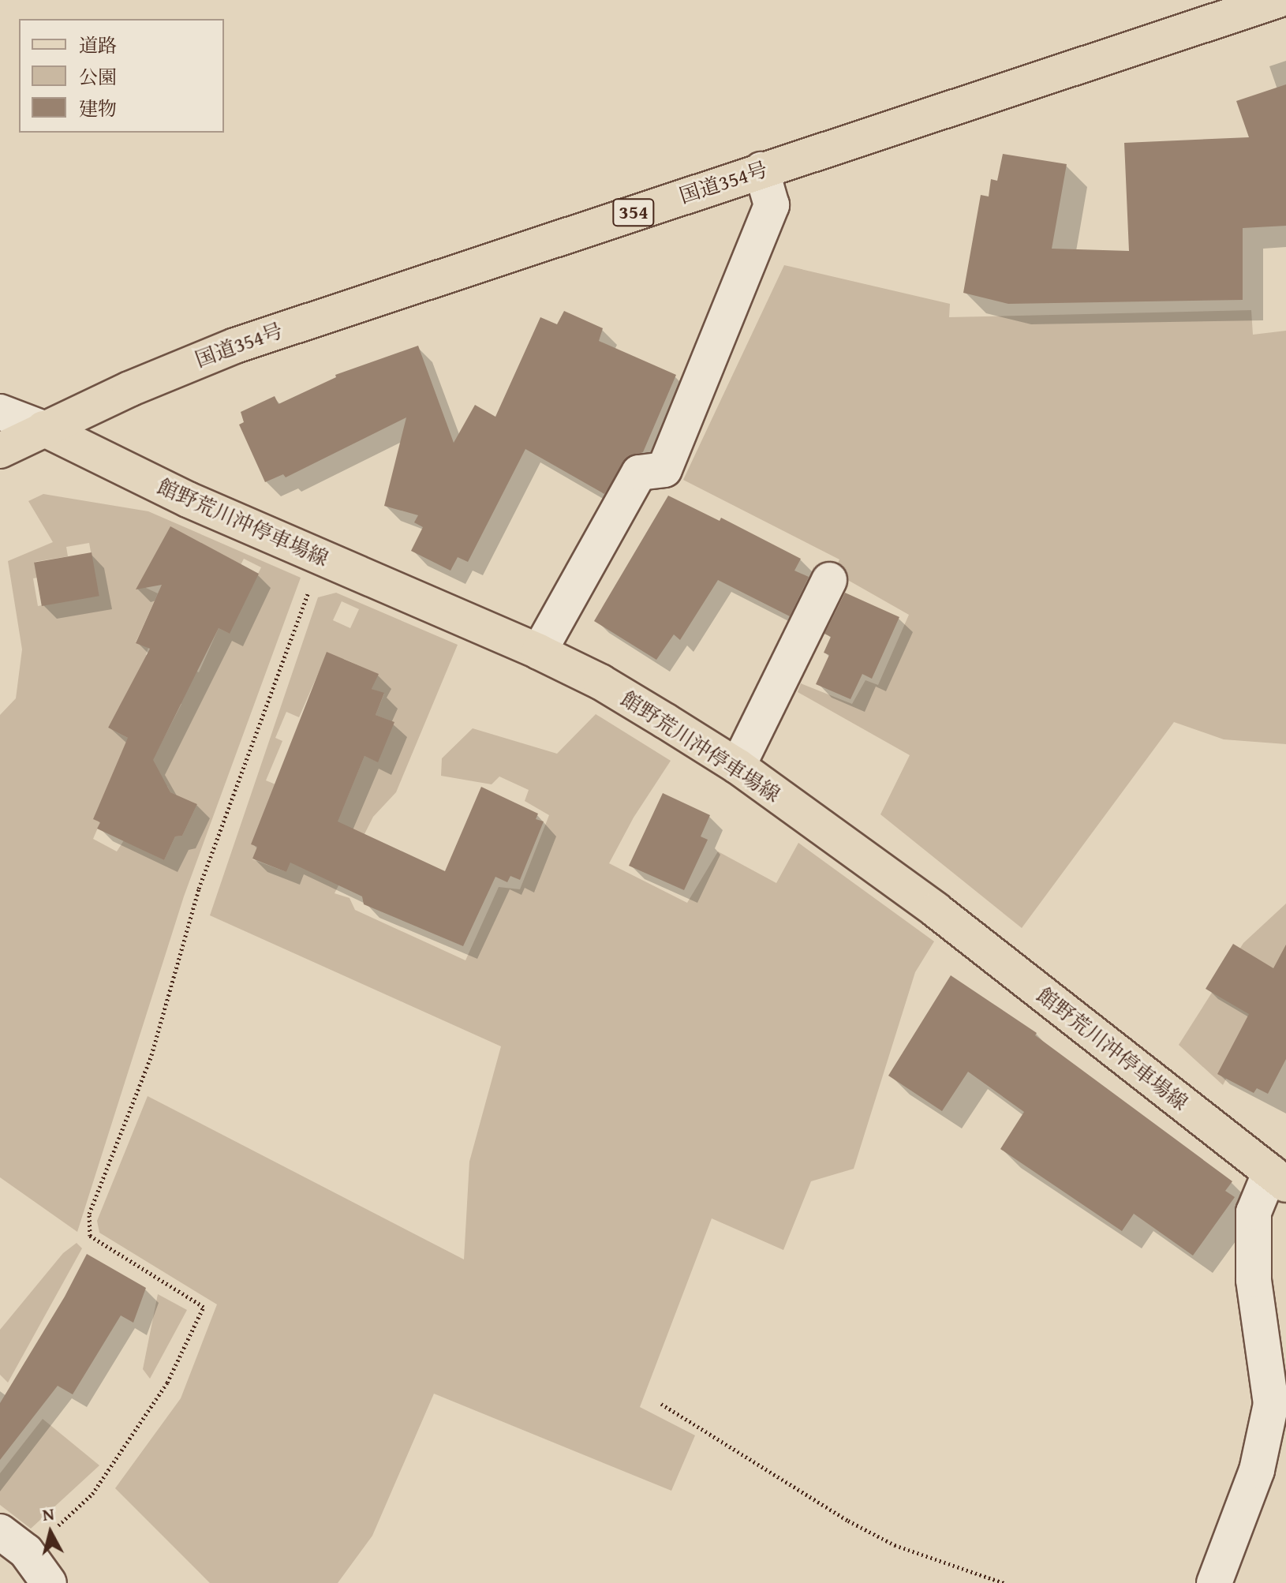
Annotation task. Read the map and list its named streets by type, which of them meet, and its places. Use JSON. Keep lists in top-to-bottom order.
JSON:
{
  "streets": {
    "main road": ["国道354号", "354", "館野荒川沖停車場線"]
  },
  "crossings": [
    ["国道354号", "館野荒川沖停車場線"]
  ],
  "legend": ["道路", "公園", "建物"],
  "north": "top"
}
